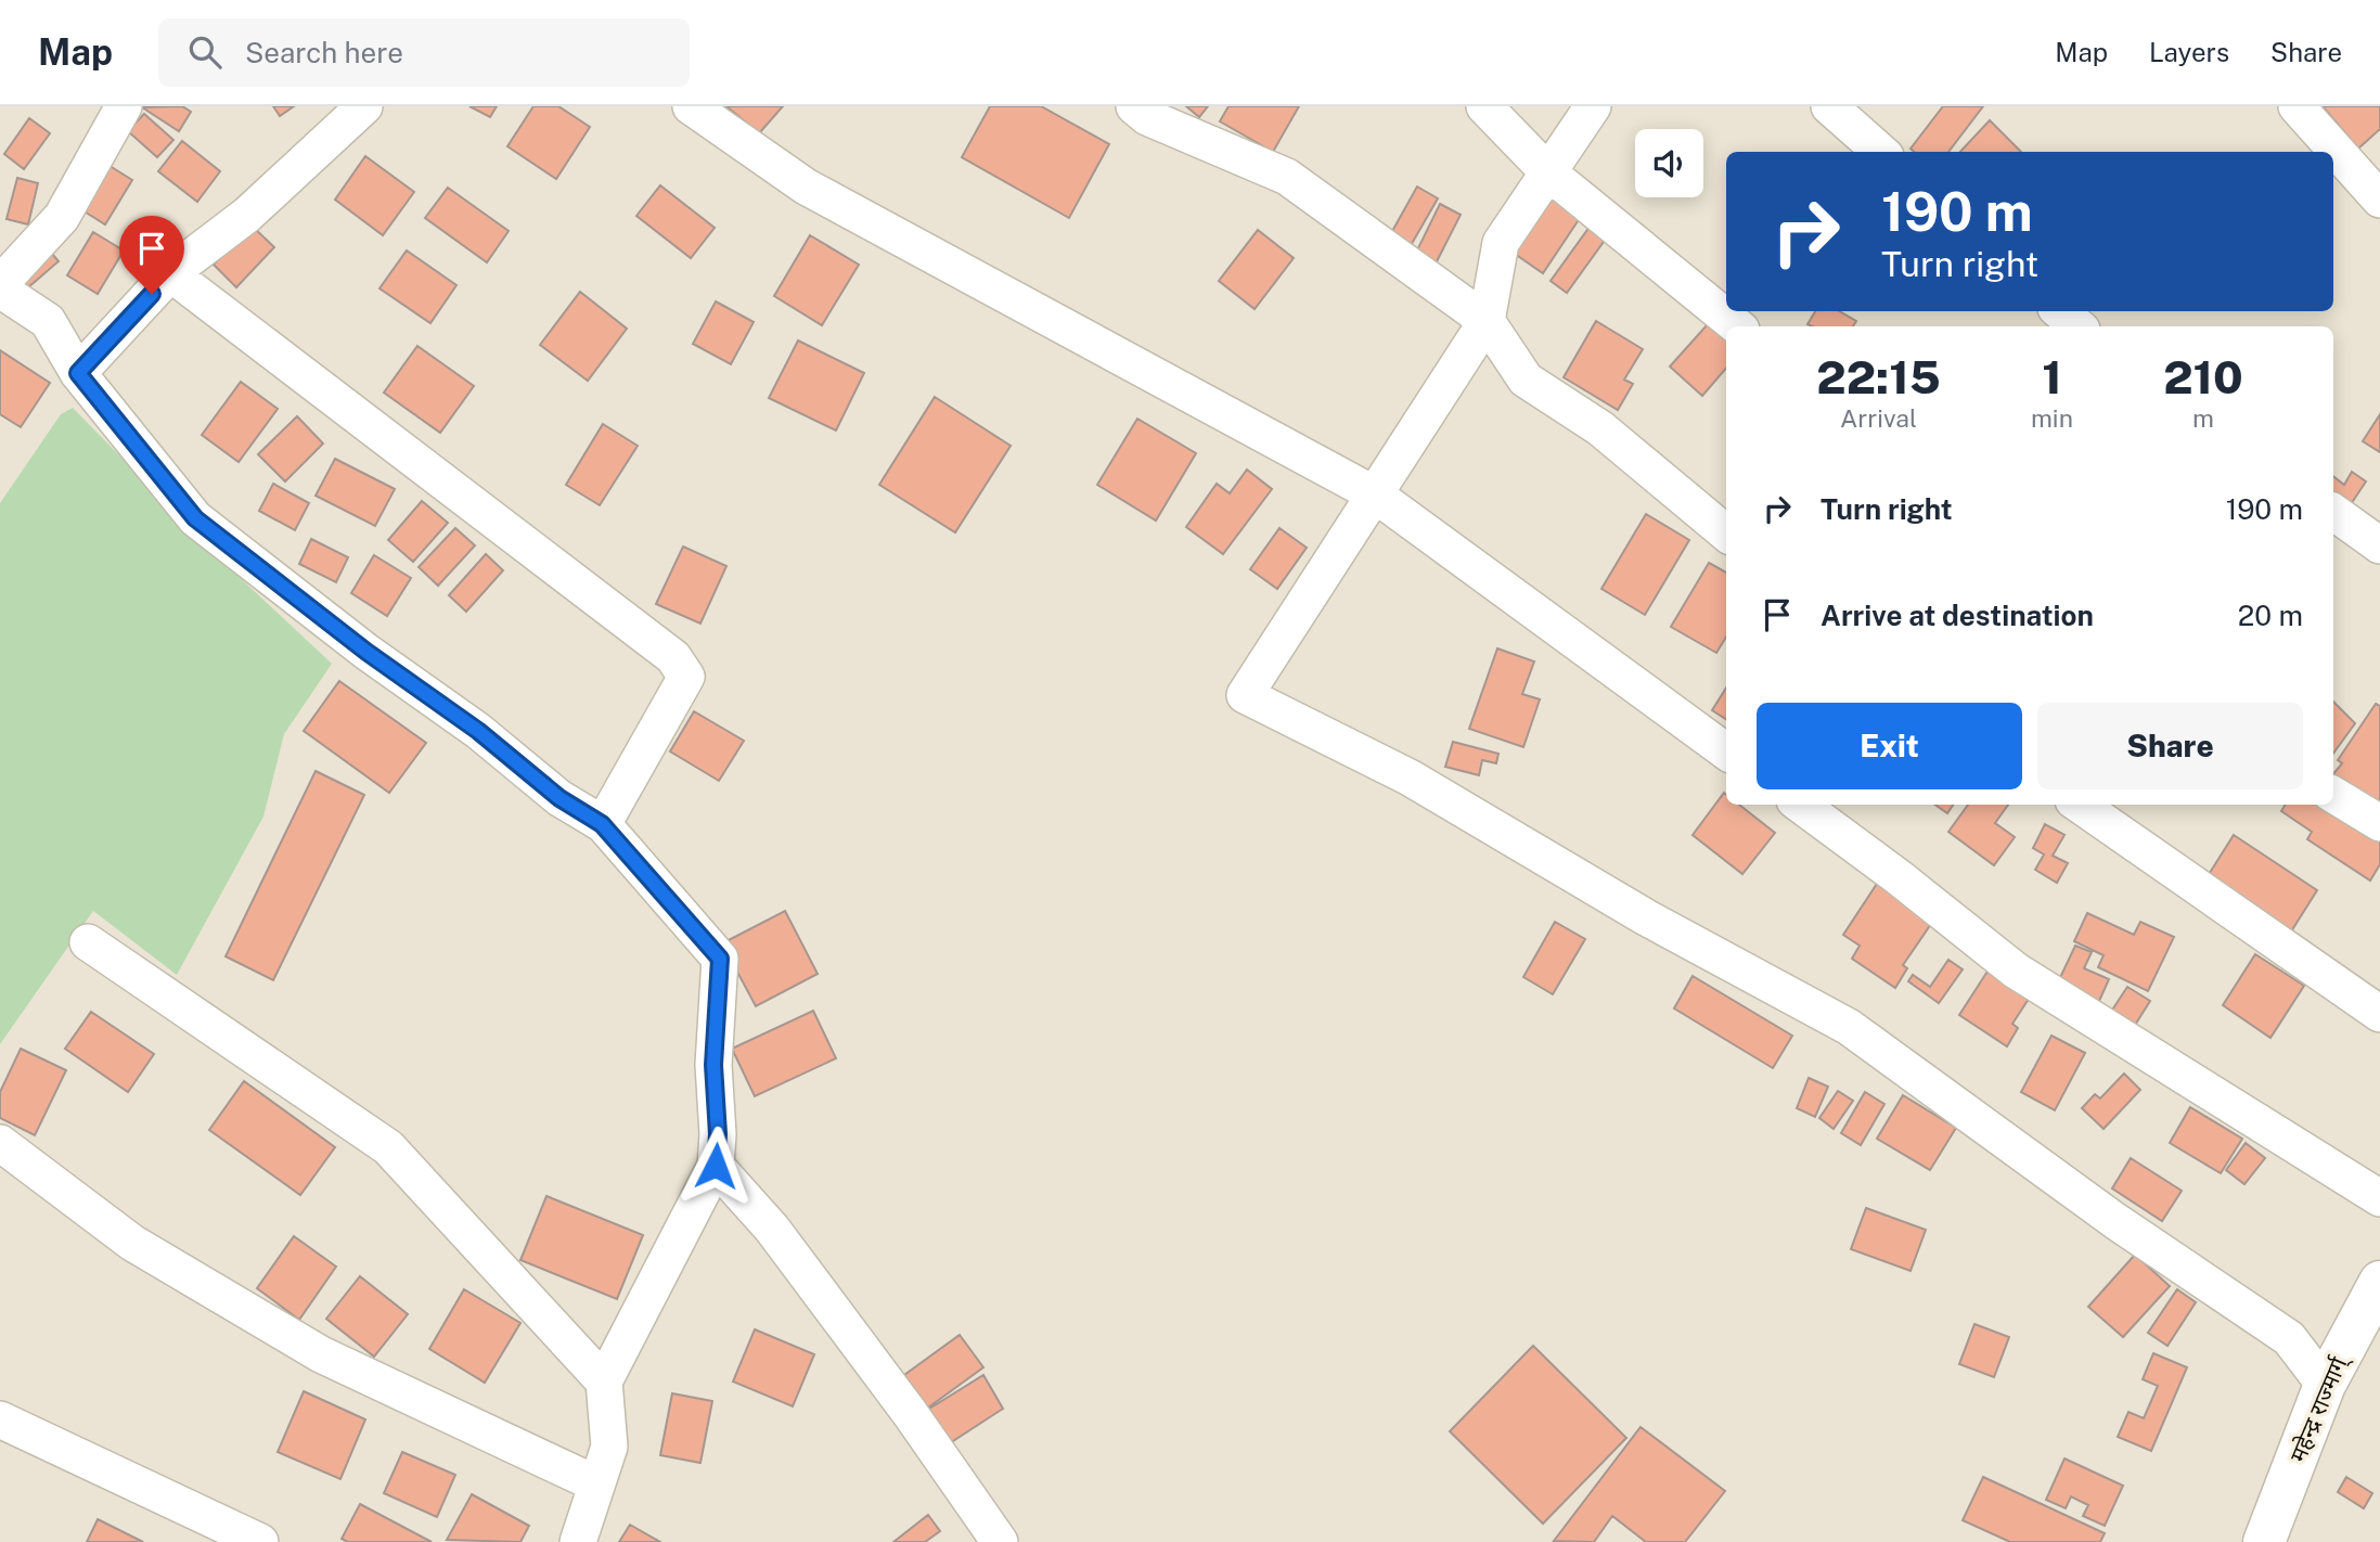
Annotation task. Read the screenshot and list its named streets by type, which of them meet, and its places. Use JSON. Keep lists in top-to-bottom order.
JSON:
{
  "streets": {
    "highway": ["महेन्द्र राज्मार्ग्"]
  },
  "page": {
    "header": "Map",
    "search": "Search here",
    "nav": ["Map", "Layers", "Share"],
    "turn": ["190 m", "Turn right"],
    "eta": [
      "22:15",
      "Arrival",
      "1",
      "min",
      "210",
      "m"
    ],
    "list": [
      {
        "name": "Turn right",
        "value": "190 m"
      },
      {
        "name": "Arrive at destination",
        "value": "20 m"
      }
    ],
    "buttons": ["Exit", "Share"]
  }
}
